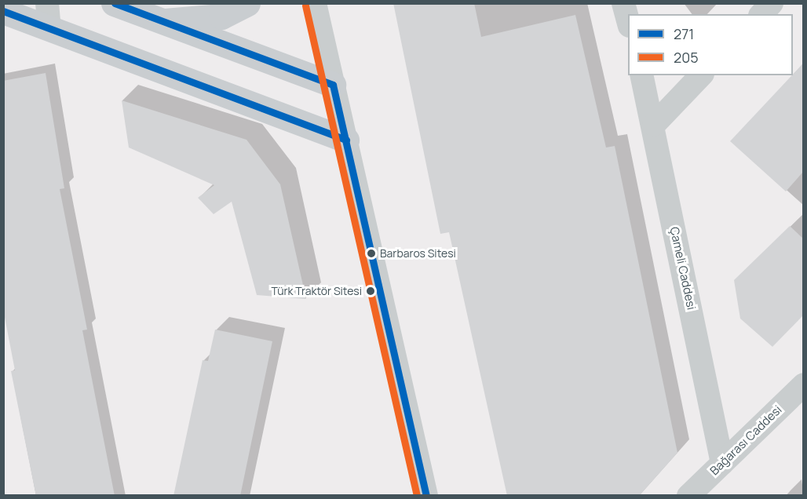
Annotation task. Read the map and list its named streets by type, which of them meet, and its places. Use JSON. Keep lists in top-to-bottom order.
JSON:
{
  "streets": {
    "street": ["Çameli Caddesi", "Bağarası Caddesi"]
  },
  "crossings": [
    ["Çameli Caddesi", "Bağarası Caddesi"]
  ],
  "places": ["Barbaros Sitesi", "Türk Traktör Sitesi"],
  "lines": ["transit line 271", "transit line 205"],
  "legend": ["271", "205"]
}
